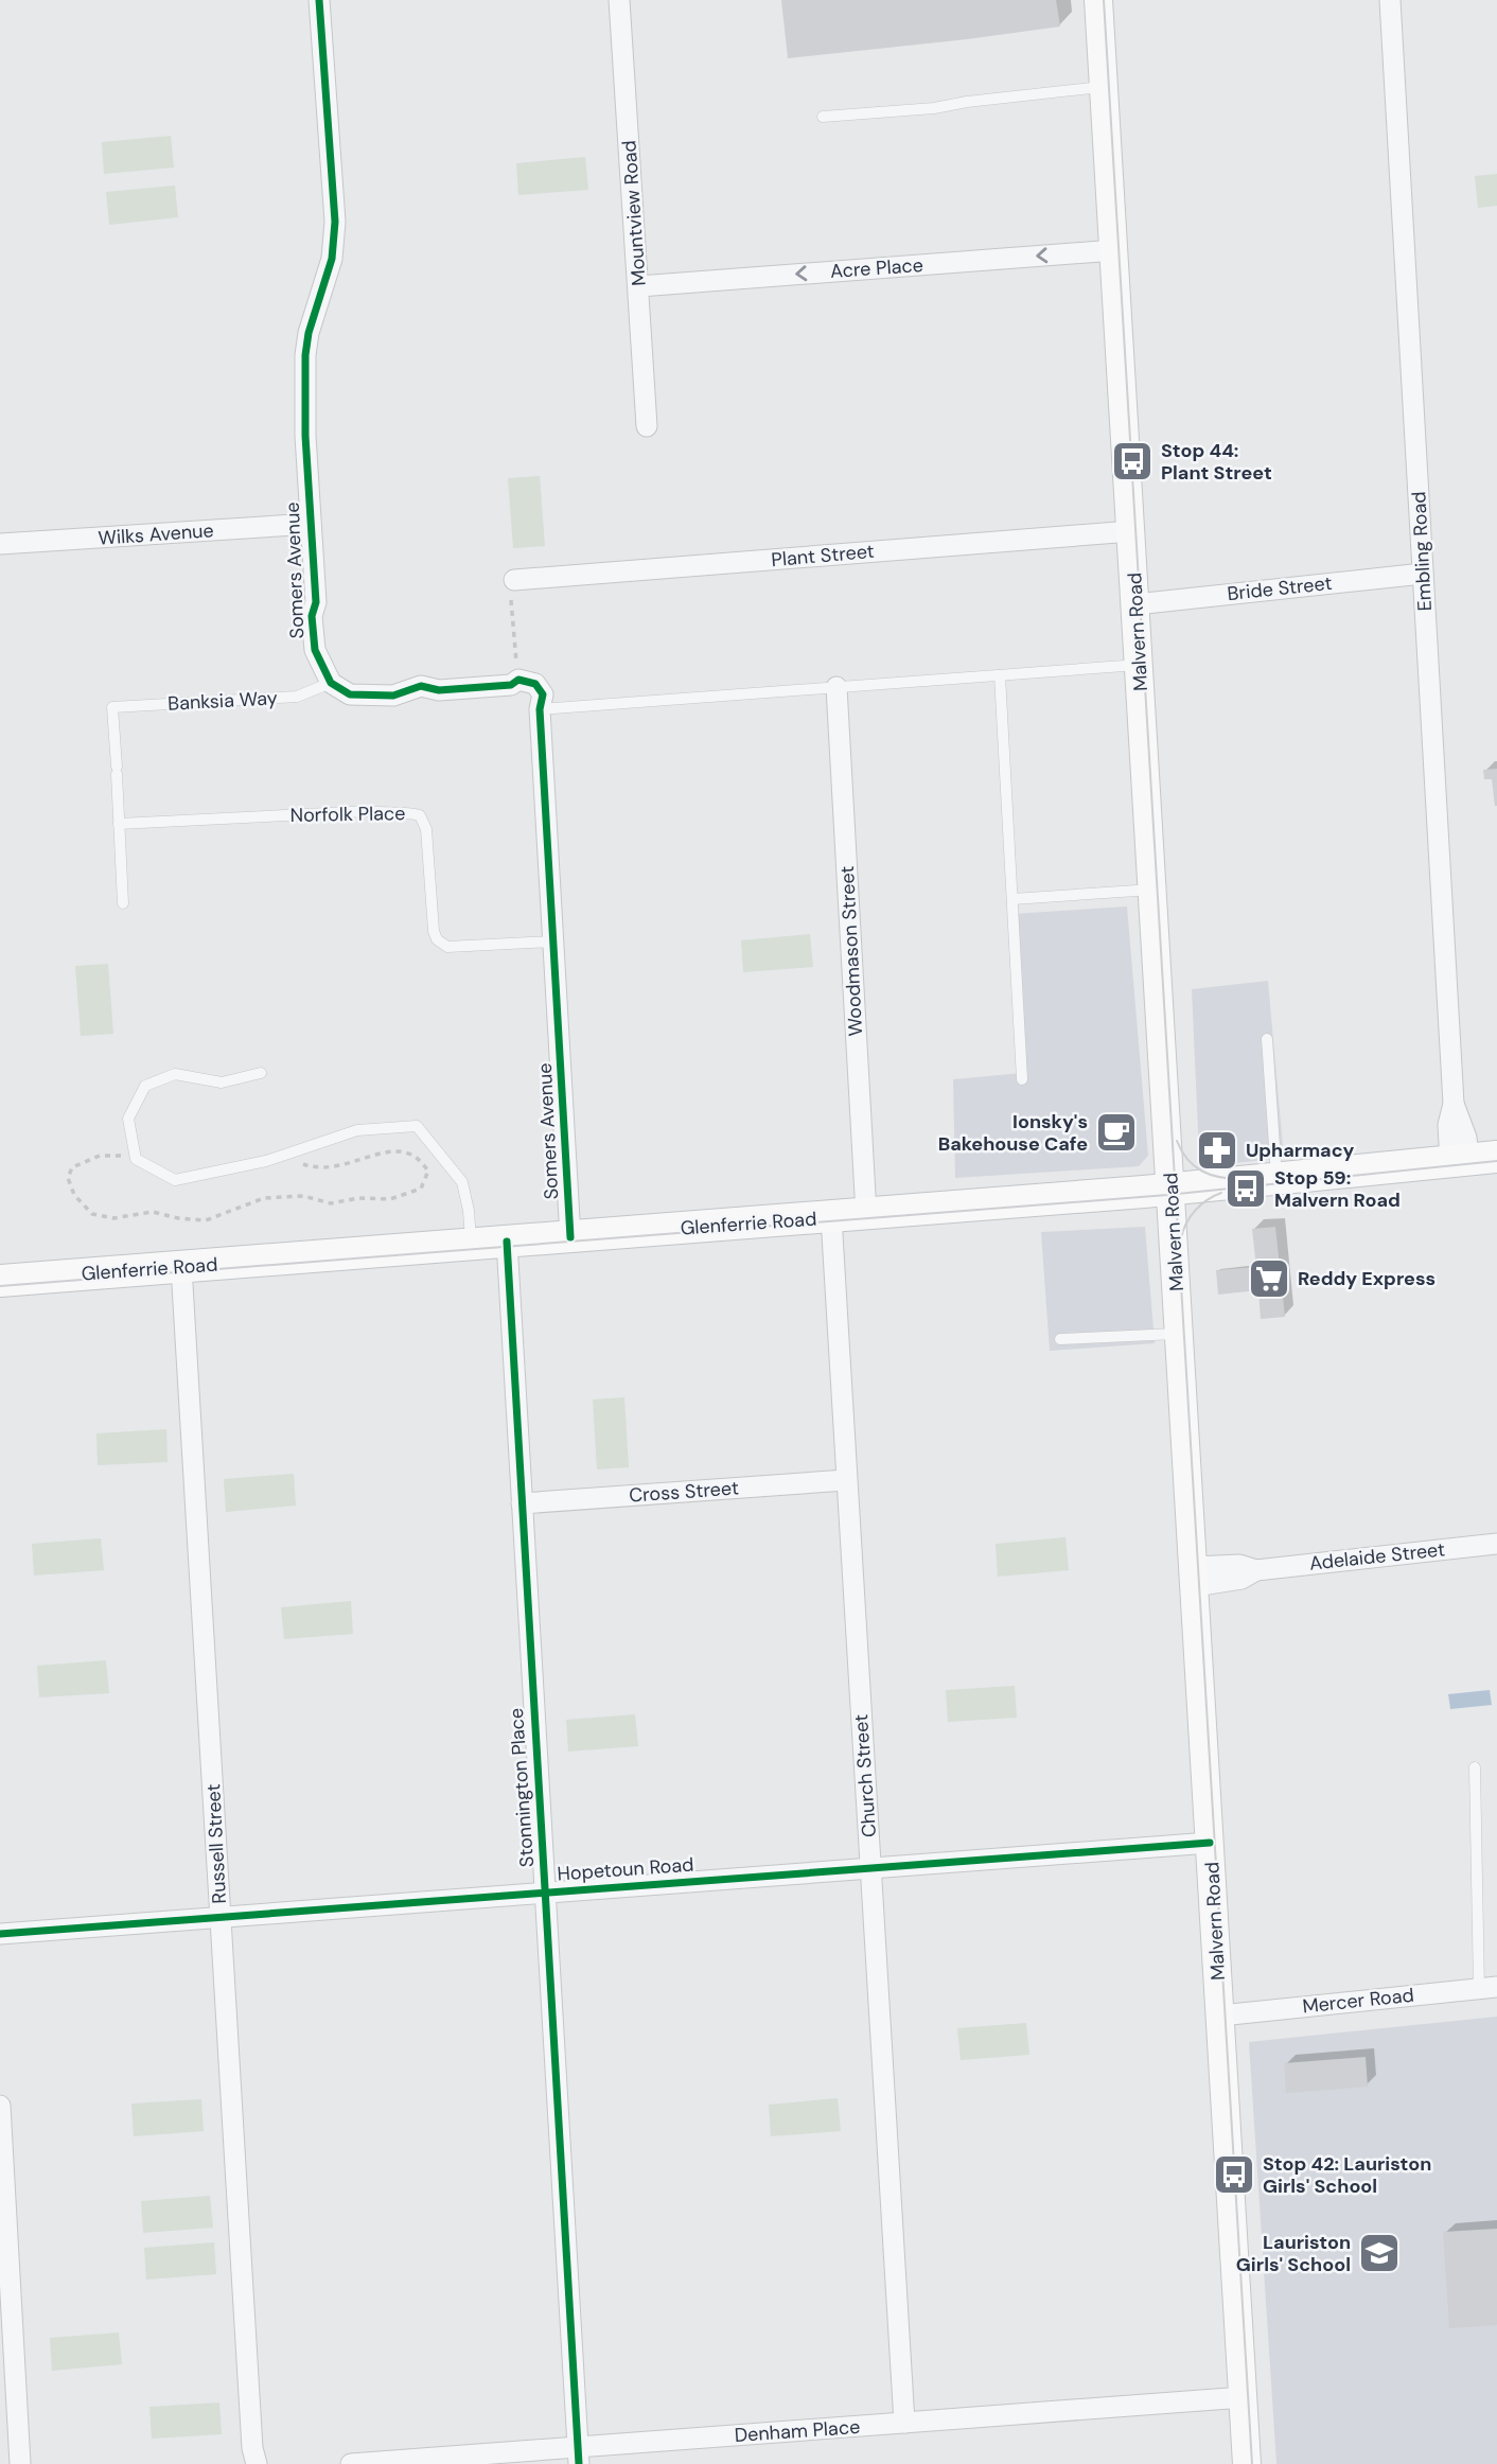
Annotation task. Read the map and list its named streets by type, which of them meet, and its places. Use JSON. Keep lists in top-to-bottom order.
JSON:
{
  "streets": {
    "main road": ["Malvern Road", "Glenferrie Road"],
    "street": [
      "Mountview Road",
      "Acre Place",
      "Wilks Avenue",
      "Embling Road",
      "Plant Street",
      "Somers Avenue",
      "Bride Street",
      "Woodmason Street",
      "Cross Street",
      "Adelaide Street",
      "Church Street",
      "Stonnington Place",
      "Russell Street",
      "Hopetoun Road",
      "Mercer Road",
      "Denham Place"
    ],
    "lane": ["Banksia Way", "Norfolk Place"]
  },
  "crossings": [
    ["Mountview Road", "Acre Place"],
    ["Acre Place", "Malvern Road"],
    ["Wilks Avenue", "Somers Avenue"],
    ["Embling Road", "Bride Street"],
    ["Embling Road", "Glenferrie Road"],
    ["Plant Street", "Malvern Road"],
    ["Somers Avenue", "Banksia Way"],
    ["Somers Avenue", "Norfolk Place"],
    ["Somers Avenue", "Glenferrie Road"],
    ["Bride Street", "Malvern Road"],
    ["Malvern Road", "Glenferrie Road"],
    ["Malvern Road", "Adelaide Street"],
    ["Malvern Road", "Hopetoun Road"],
    ["Malvern Road", "Mercer Road"],
    ["Malvern Road", "Denham Place"],
    ["Banksia Way", "Norfolk Place"],
    ["Woodmason Street", "Glenferrie Road"],
    ["Glenferrie Road", "Church Street"],
    ["Glenferrie Road", "Stonnington Place"],
    ["Glenferrie Road", "Russell Street"],
    ["Cross Street", "Church Street"],
    ["Cross Street", "Stonnington Place"],
    ["Church Street", "Hopetoun Road"],
    ["Church Street", "Denham Place"],
    ["Stonnington Place", "Hopetoun Road"],
    ["Stonnington Place", "Denham Place"],
    ["Russell Street", "Hopetoun Road"]
  ],
  "one_way": ["Acre Place"],
  "places": {
    "bus stop": ["Stop 44: Plant Street", "Stop 59: Malvern Road", "Stop 42: Lauriston Girls' School"],
    "cafe": ["Ionsky's Bakehouse Cafe"],
    "pharmacy": ["Upharmacy"],
    "supermarket": ["Reddy Express"],
    "school or university": ["Lauriston Girls' School"]
  }
}
